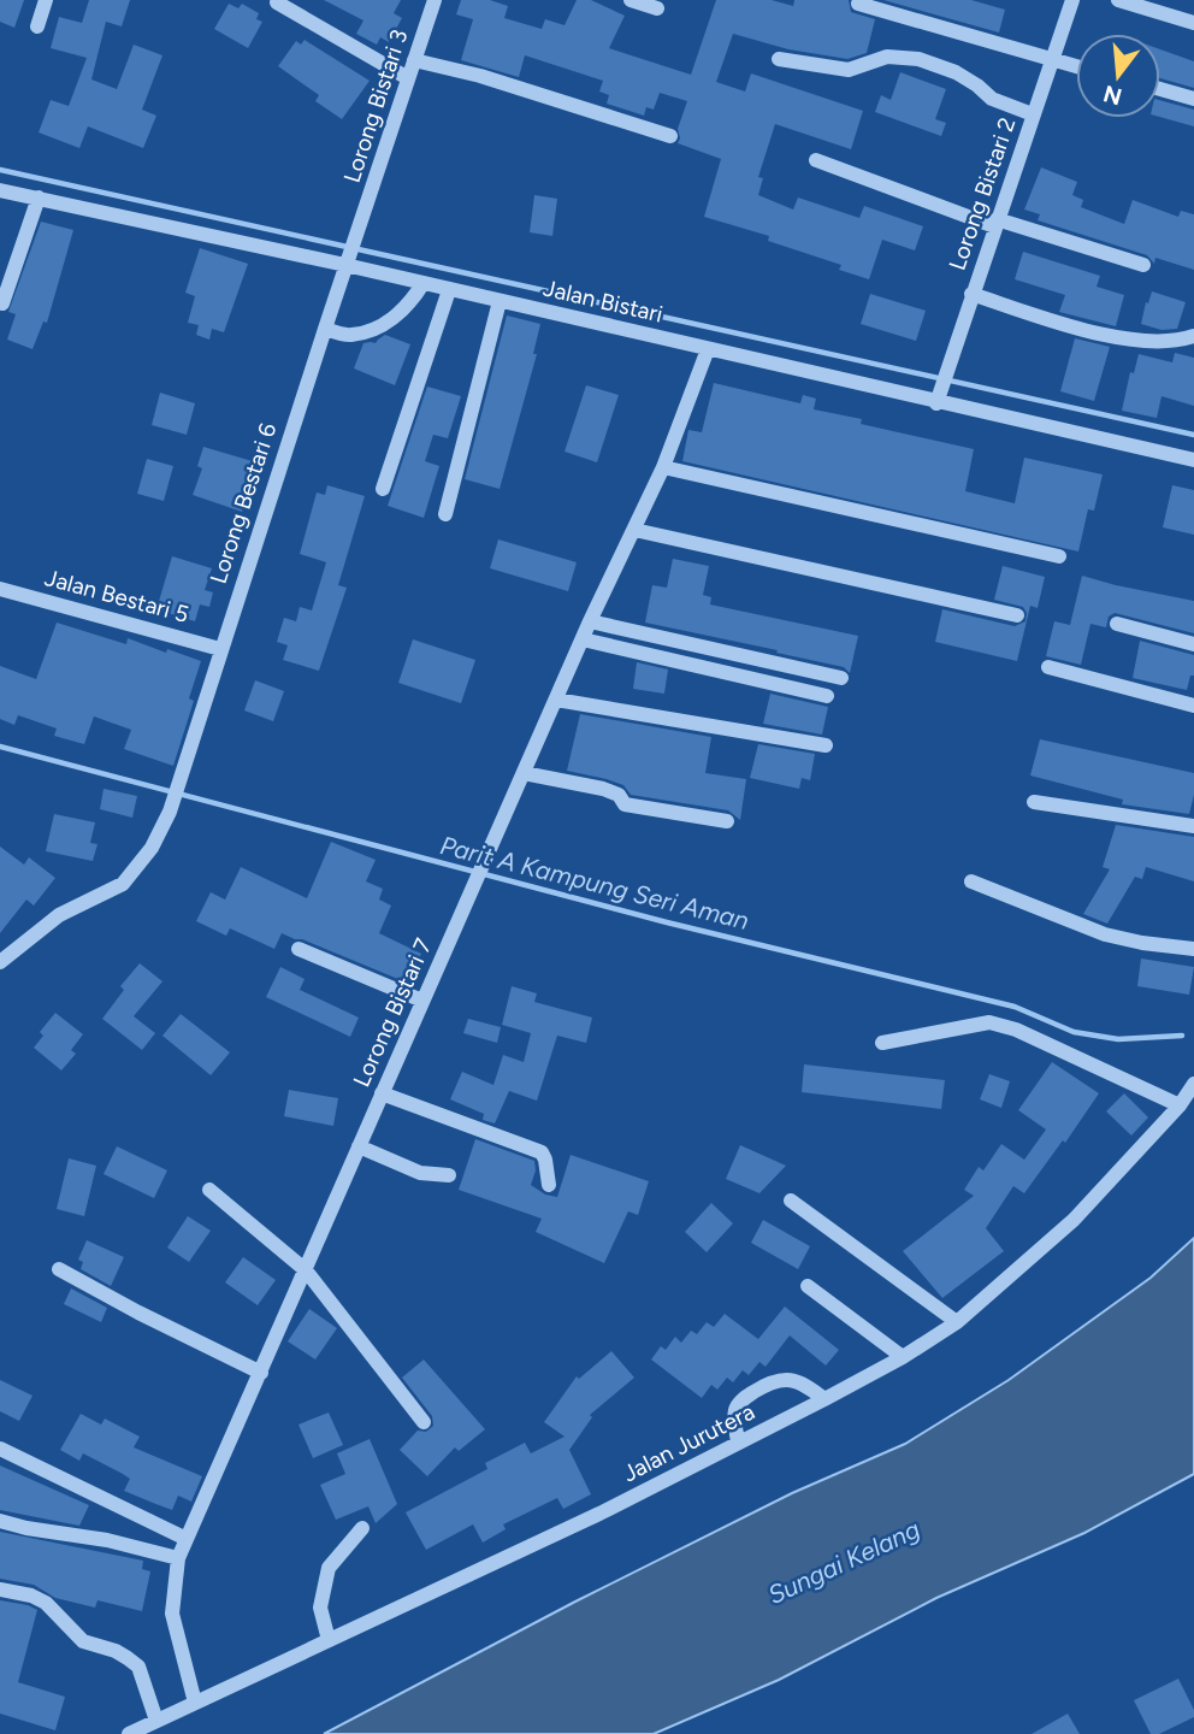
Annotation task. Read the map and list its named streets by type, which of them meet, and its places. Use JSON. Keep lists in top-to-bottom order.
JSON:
{
  "streets": {
    "street": [
      "Lorong Bistari 3",
      "Lorong Bistari 2",
      "Jalan Bistari",
      "Lorong Bestari 6",
      "Jalan Bestari 5",
      "Lorong Bistari 7",
      "Jalan Jurutera"
    ]
  },
  "crossings": [
    ["Lorong Bistari 3", "Jalan Bistari"],
    ["Lorong Bistari 3", "Lorong Bestari 6"],
    ["Lorong Bistari 2", "Jalan Bistari"],
    ["Jalan Bistari", "Lorong Bestari 6"],
    ["Jalan Bistari", "Lorong Bistari 7"],
    ["Lorong Bestari 6", "Jalan Bestari 5"],
    ["Lorong Bistari 7", "Jalan Jurutera"]
  ],
  "water": ["Parit A Kampung Seri Aman", "Sungai Kelang"],
  "north": "bottom"
}
